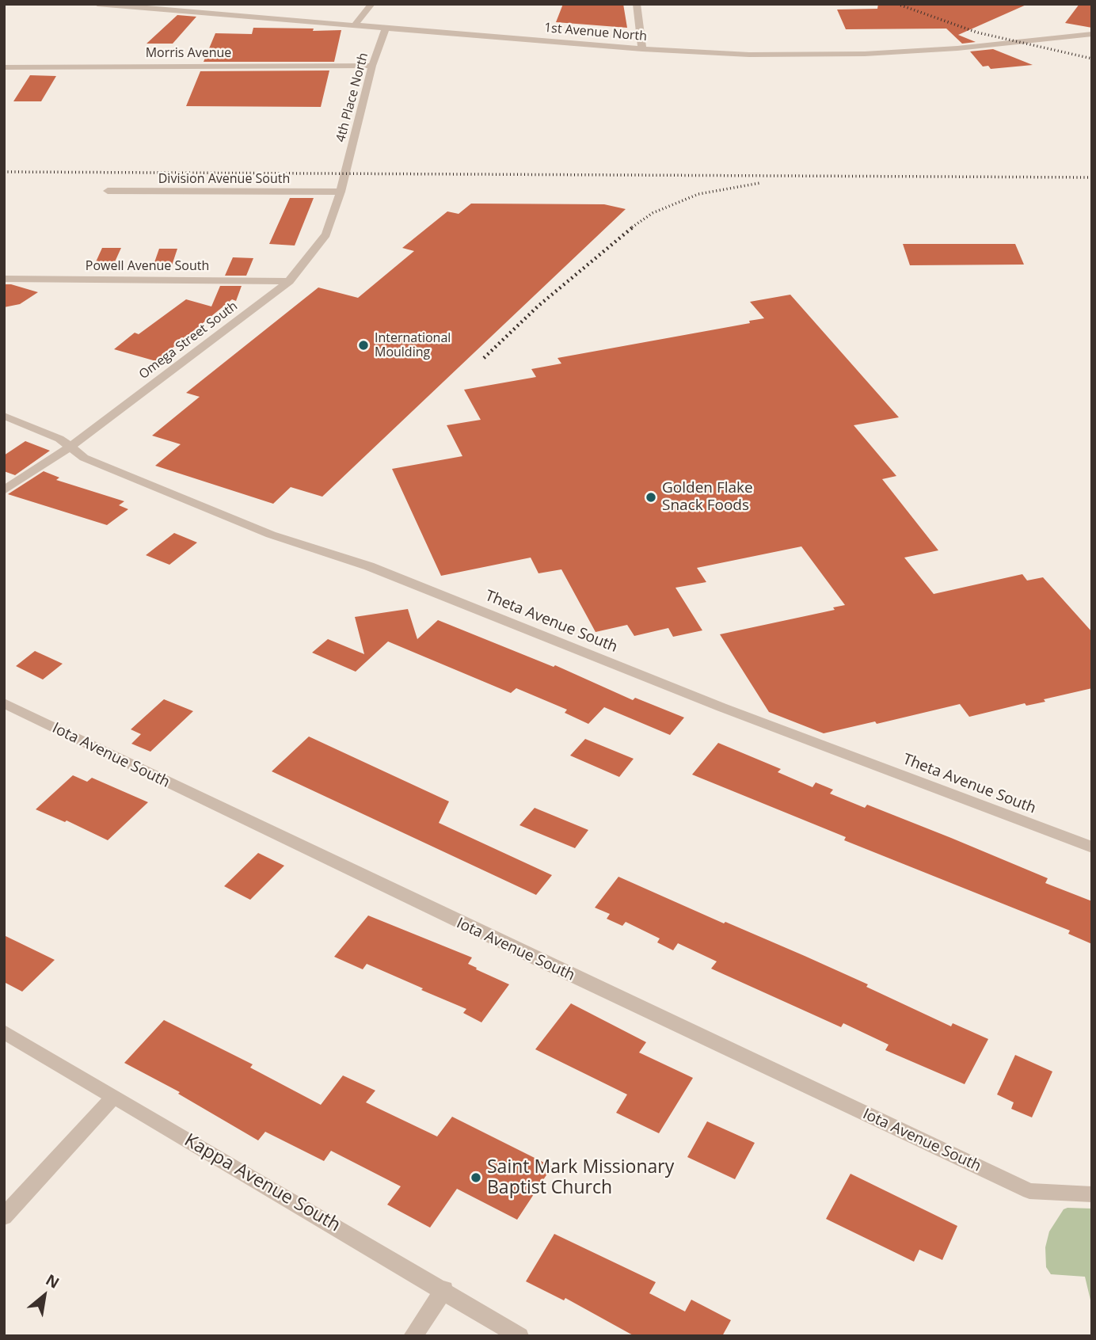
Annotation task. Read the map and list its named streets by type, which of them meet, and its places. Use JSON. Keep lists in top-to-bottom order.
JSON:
{
  "streets": {
    "street": [
      "1st Avenue North",
      "Morris Avenue",
      "4th Place North",
      "Division Avenue South",
      "Powell Avenue South",
      "Omega Street South",
      "Theta Avenue South",
      "Iota Avenue South",
      "Kappa Avenue South"
    ]
  },
  "crossings": [
    ["1st Avenue North", "4th Place North"],
    ["Morris Avenue", "4th Place North"],
    ["4th Place North", "Omega Street South"],
    ["Division Avenue South", "Omega Street South"],
    ["Powell Avenue South", "Omega Street South"],
    ["Omega Street South", "Theta Avenue South"]
  ],
  "places": ["International Moulding", "Golden Flake Snack Foods", "Saint Mark Missionary Baptist Church"],
  "north": "top right"
}
